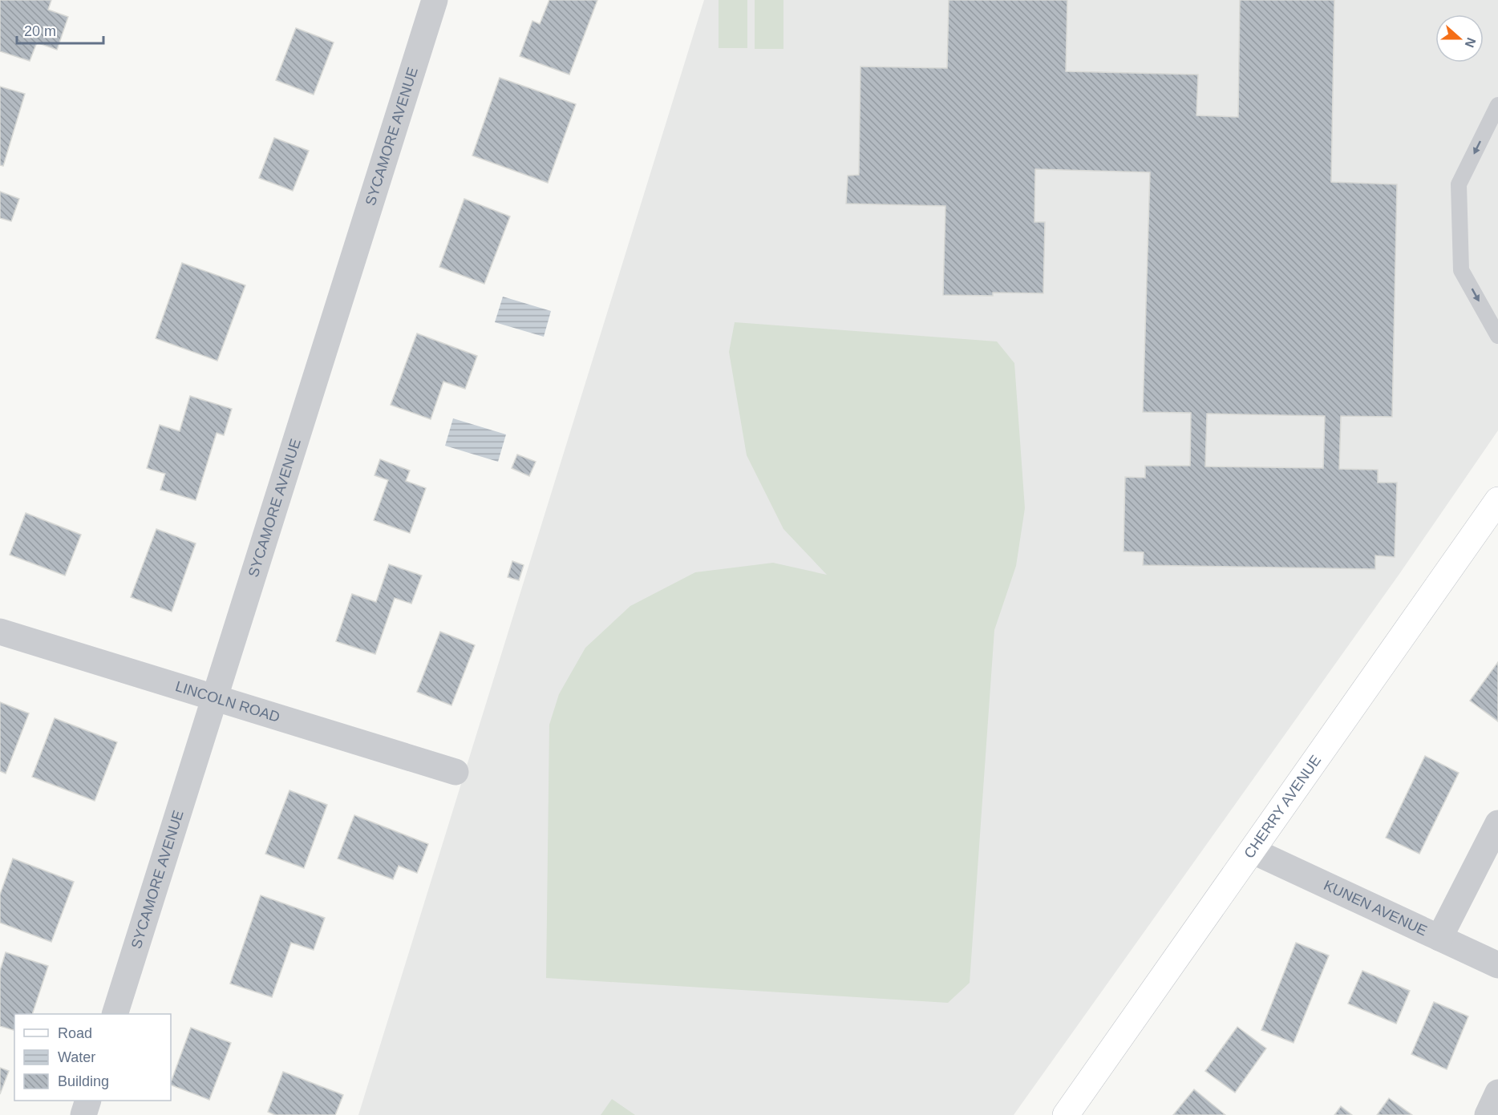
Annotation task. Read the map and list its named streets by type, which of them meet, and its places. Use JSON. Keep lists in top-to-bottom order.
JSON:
{
  "streets": {
    "main road": ["CHERRY AVENUE"],
    "street": ["SYCAMORE AVENUE", "LINCOLN ROAD", "KUNEN AVENUE"]
  },
  "crossings": [
    ["SYCAMORE AVENUE", "LINCOLN ROAD"],
    ["CHERRY AVENUE", "KUNEN AVENUE"]
  ],
  "legend": ["Road", "Water", "Building"],
  "scale_bar": "20 m",
  "north": "right"
}
